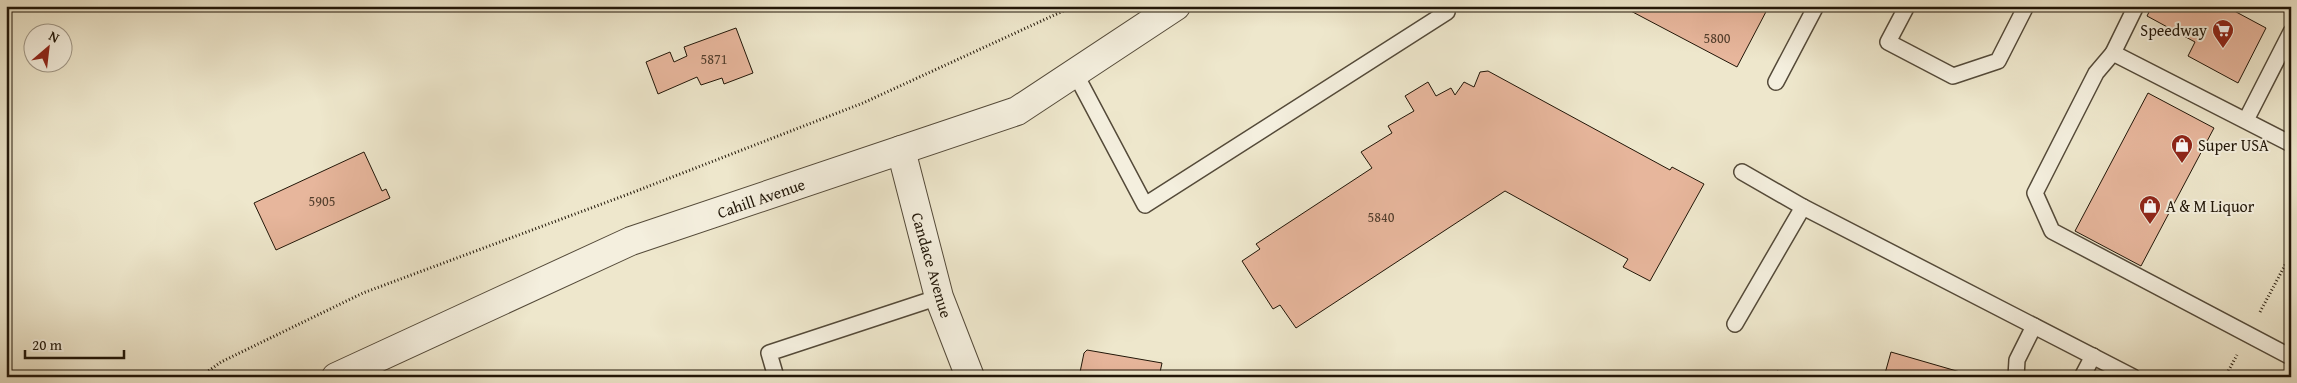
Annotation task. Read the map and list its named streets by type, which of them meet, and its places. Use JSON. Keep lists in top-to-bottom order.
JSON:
{
  "streets": {
    "street": ["Cahill Avenue", "Candace Avenue"]
  },
  "crossings": [
    ["Cahill Avenue", "Candace Avenue"]
  ],
  "places": {
    "supermarket": ["Speedway"],
    "shop": ["Super USA", "A & M Liquor"]
  },
  "house_numbers": [
    "5800",
    "5871",
    "5905",
    "5840"
  ],
  "scale_bar": "20 m",
  "north": "top right"
}
